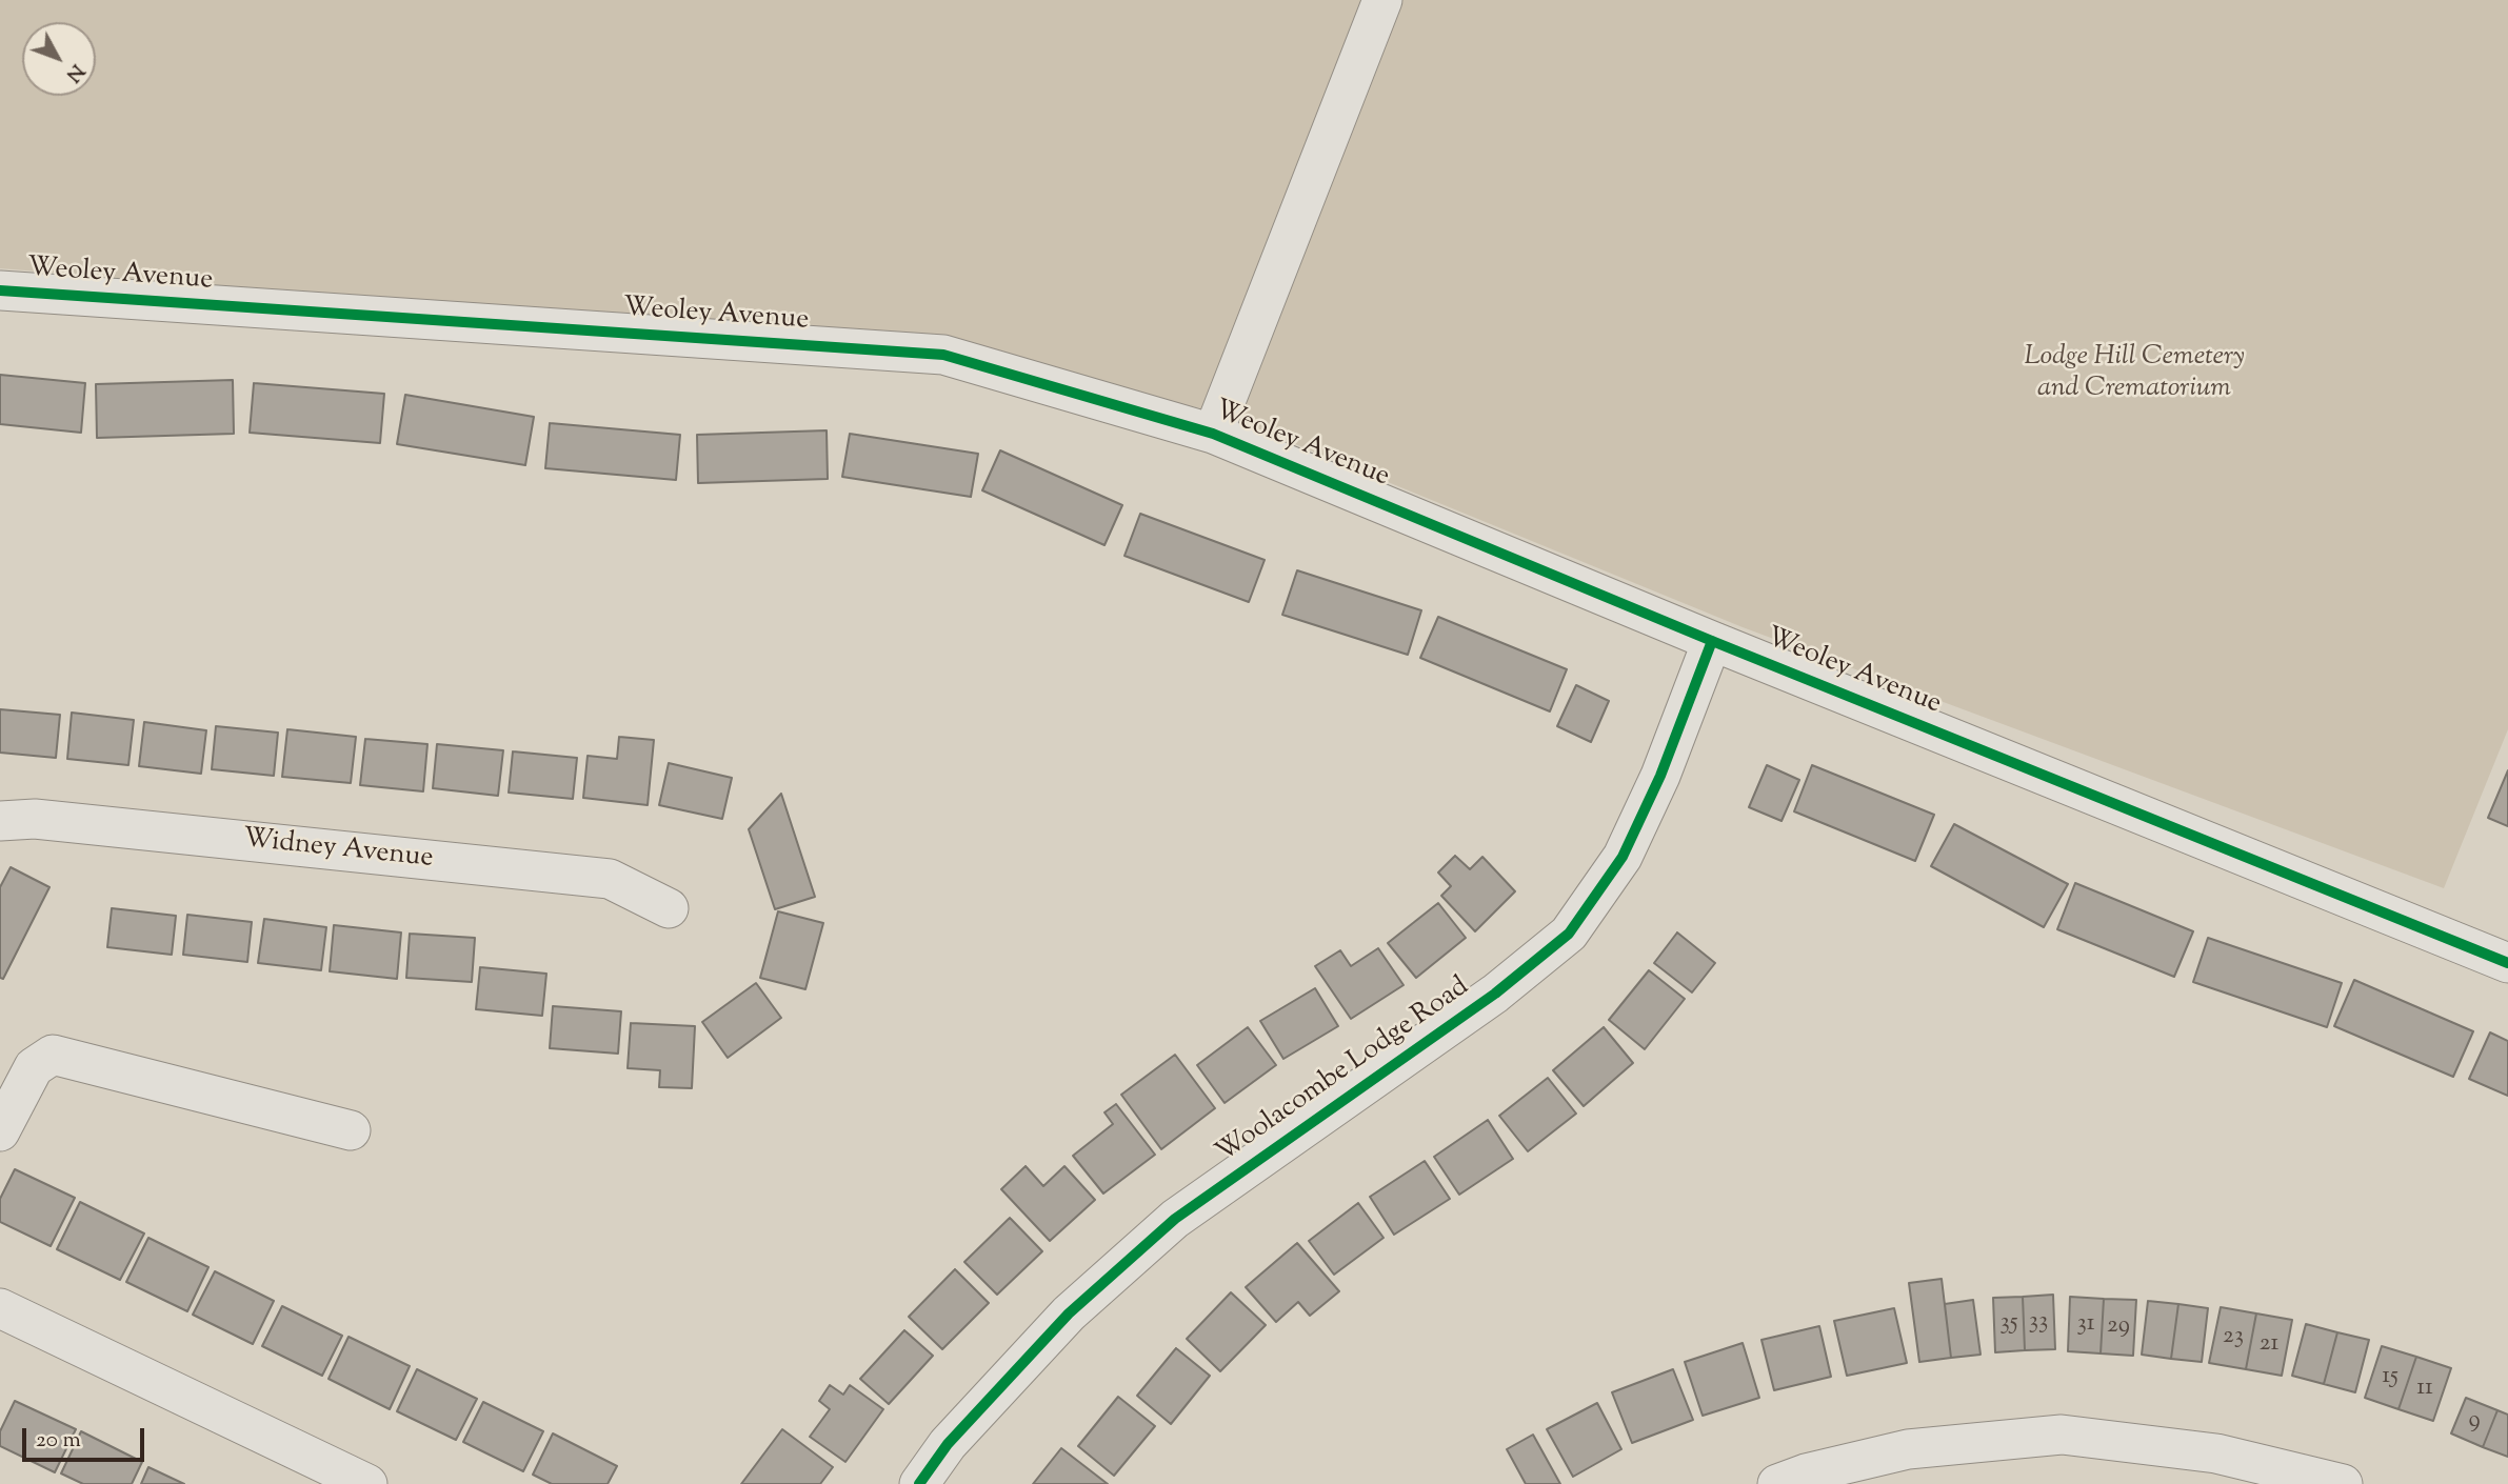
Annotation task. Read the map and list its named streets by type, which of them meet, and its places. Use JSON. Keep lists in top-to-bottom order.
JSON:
{
  "streets": {
    "street": ["Weoley Avenue", "Widney Avenue", "Woolacombe Lodge Road"]
  },
  "crossings": [
    ["Weoley Avenue", "Woolacombe Lodge Road"]
  ],
  "parks": ["Lodge Hill Cemetery and Crematorium"],
  "house_numbers": [
    "33",
    "35",
    "31",
    "29",
    "23",
    "21",
    "15",
    "11",
    "9"
  ],
  "scale_bar": "20 m",
  "north": "bottom right"
}
